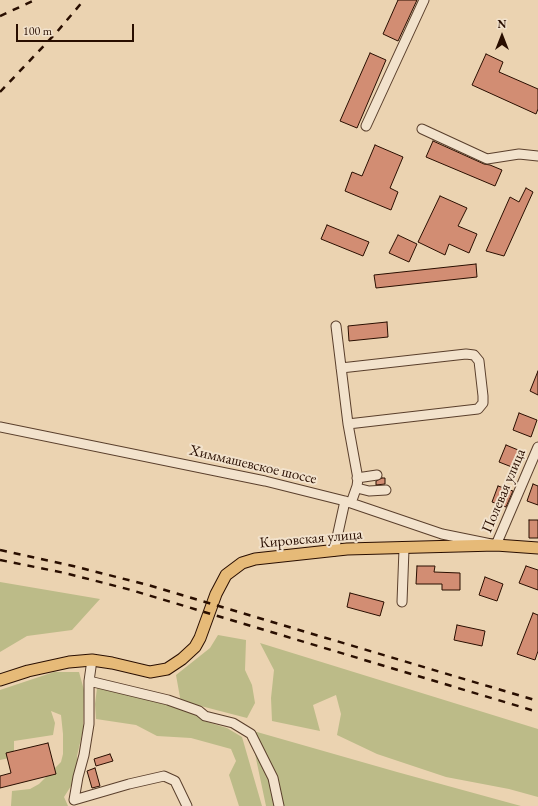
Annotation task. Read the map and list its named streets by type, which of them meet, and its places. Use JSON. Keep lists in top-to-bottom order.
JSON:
{
  "streets": {
    "main road": ["Кировская улица"],
    "street": ["Химмашевское шоссе", "Полевая улица"]
  },
  "crossings": [
    ["Химмашевское шоссе", "Полевая улица"],
    ["Химмашевское шоссе", "Кировская улица"],
    ["Полевая улица", "Кировская улица"]
  ],
  "scale_bar": "100 m",
  "north": "top"
}
